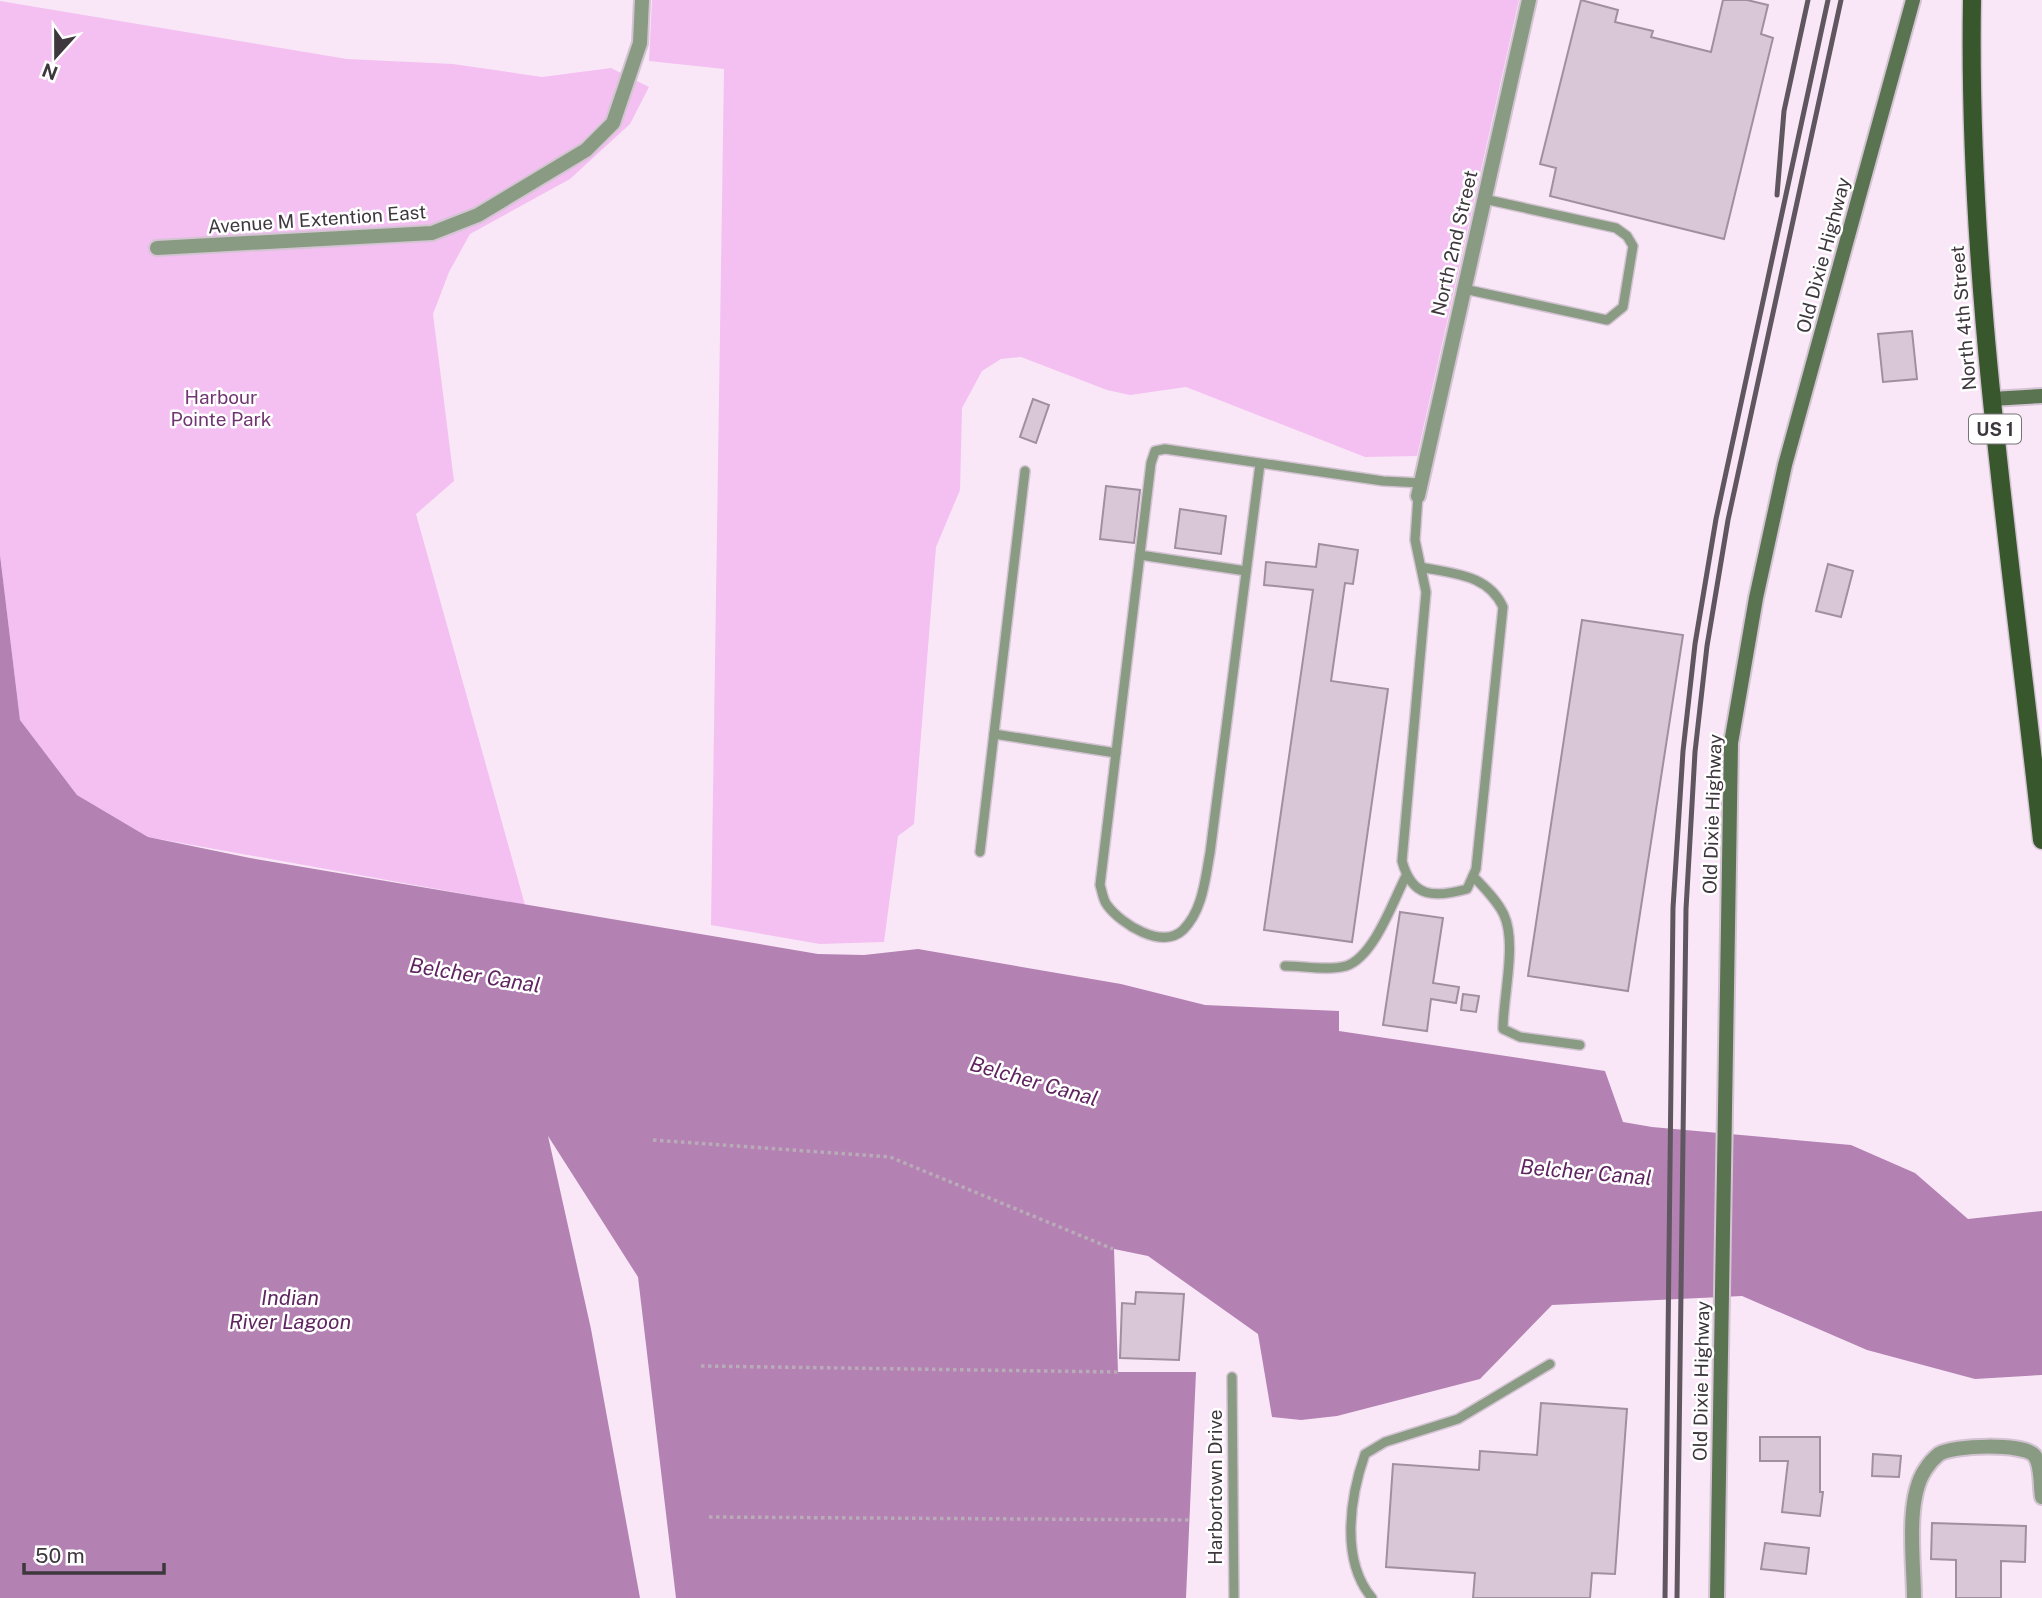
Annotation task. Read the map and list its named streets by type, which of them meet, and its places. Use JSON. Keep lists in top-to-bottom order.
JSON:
{
  "streets": {
    "main road": ["North 4th Street", "US 1"],
    "street": ["Avenue M Extention East", "North 2nd Street", "Old Dixie Highway"],
    "lane": ["Harbortown Drive"]
  },
  "water": ["Belcher Canal", "Indian River Lagoon"],
  "parks": ["Harbour Pointe Park"],
  "scale_bar": "50 m",
  "north": "bottom"
}
